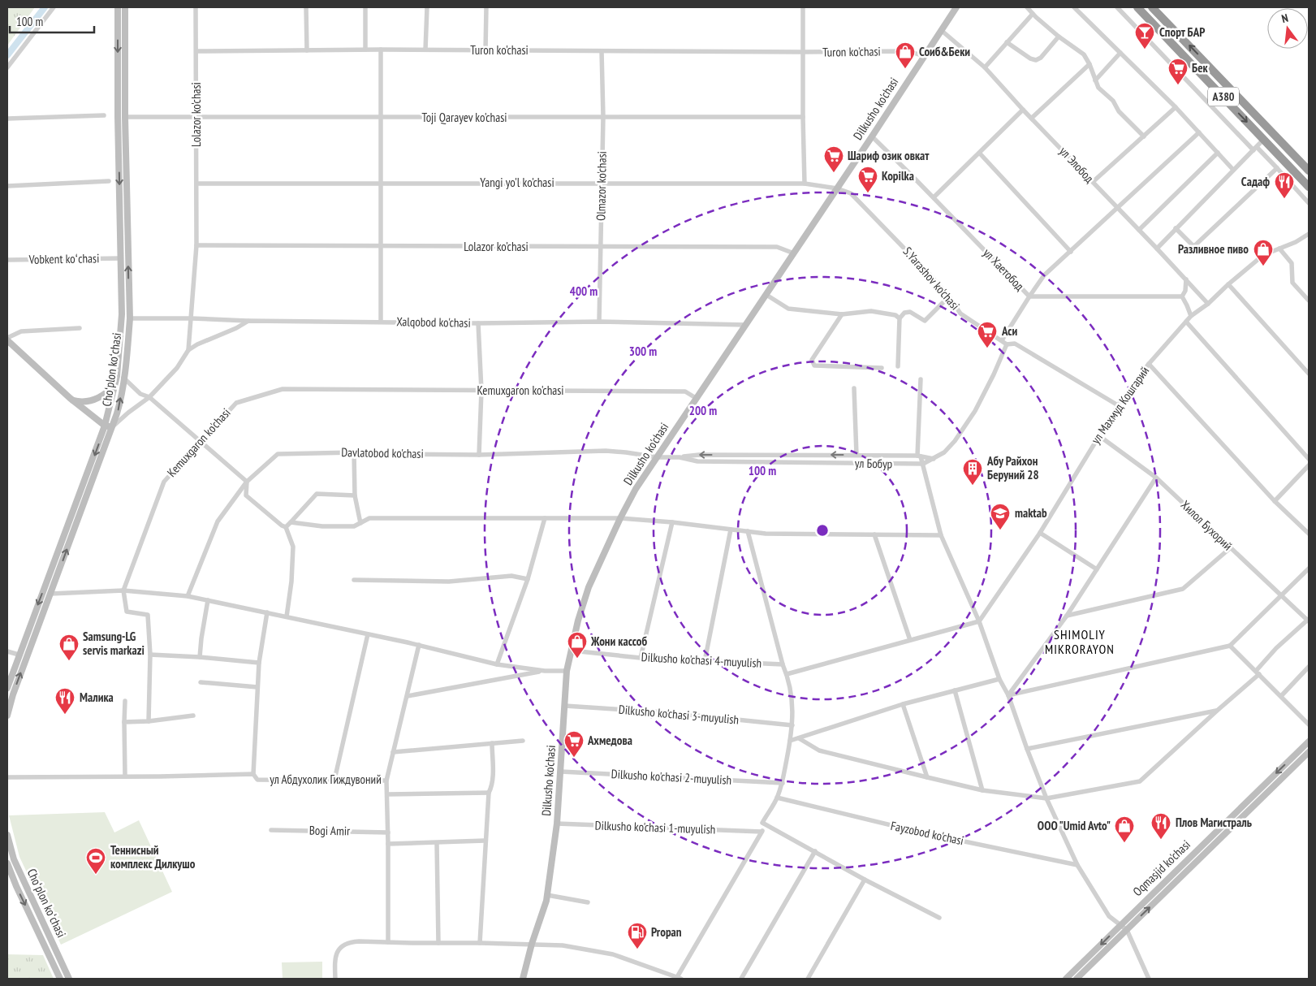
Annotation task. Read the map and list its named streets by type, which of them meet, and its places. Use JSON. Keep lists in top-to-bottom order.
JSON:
{
  "streets": {
    "highway": ["A380"],
    "main road": ["Dilkusho ko'chasi", "Choʻplon koʻchasi", "Oqmasjid ko'chasi"],
    "street": [
      "Turon ko'chasi",
      "Lolazor ko'chasi",
      "Toji Qarayev ko'chasi",
      "ул Элобод",
      "Yangi yo'l ko'chasi",
      "Olmazor ko'chasi",
      "Vobkent koʻchasi",
      "ул Хаетобод",
      "S.Yarashov ko'chasi",
      "Xalqobod ko'chasi",
      "Kemuxgaron ko'chasi",
      "ул Махмуд Кошгарий",
      "Davlatobod ko'chasi",
      "ул Бобур",
      "Хилол Бухорий",
      "Dilkusho ko'chasi 4-muyulish",
      "Dilkusho ko'chasi 3-muyulish",
      "Dilkusho ko'chasi 2-muyulish",
      "ул Абдухолик Гиждувоний",
      "Dilkusho ko'chasi 1-muyulish",
      "Fayzobod ko'chasi"
    ]
  },
  "crossings": [
    ["Turon ko'chasi", "Dilkusho ko'chasi"],
    ["Turon ko'chasi", "Lolazor ko'chasi"],
    ["Turon ko'chasi", "Olmazor ko'chasi"],
    ["Dilkusho ko'chasi", "Lolazor ko'chasi"],
    ["Dilkusho ko'chasi", "ул Элобод"],
    ["Dilkusho ko'chasi", "Yangi yo'l ko'chasi"],
    ["Dilkusho ko'chasi", "ул Хаетобод"],
    ["Dilkusho ko'chasi", "S.Yarashov ko'chasi"],
    ["Dilkusho ko'chasi", "Xalqobod ko'chasi"],
    ["Dilkusho ko'chasi", "Kemuxgaron ko'chasi"],
    ["Dilkusho ko'chasi", "Davlatobod ko'chasi"],
    ["Dilkusho ko'chasi", "ул Бобур"],
    ["Dilkusho ko'chasi", "Dilkusho ko'chasi 4-muyulish"],
    ["Dilkusho ko'chasi", "Dilkusho ko'chasi 3-muyulish"],
    ["Dilkusho ko'chasi", "Dilkusho ko'chasi 2-muyulish"],
    ["Dilkusho ko'chasi", "Dilkusho ko'chasi 1-muyulish"],
    ["Lolazor ko'chasi", "Toji Qarayev ko'chasi"],
    ["Lolazor ko'chasi", "Yangi yo'l ko'chasi"],
    ["Lolazor ko'chasi", "Olmazor ko'chasi"],
    ["Toji Qarayev ko'chasi", "Olmazor ko'chasi"],
    ["Toji Qarayev ko'chasi", "Choʻplon koʻchasi"],
    ["ул Элобод", "ул Махмуд Кошгарий"],
    ["Yangi yo'l ko'chasi", "Olmazor ko'chasi"],
    ["Yangi yo'l ko'chasi", "S.Yarashov ko'chasi"],
    ["Olmazor ko'chasi", "Xalqobod ko'chasi"],
    ["Vobkent koʻchasi", "Choʻplon koʻchasi"],
    ["S.Yarashov ko'chasi", "ул Махмуд Кошгарий"],
    ["Xalqobod ko'chasi", "Choʻplon koʻchasi"],
    ["ул Махмуд Кошгарий", "Хилол Бухорий"],
    ["Davlatobod ko'chasi", "ул Бобур"]
  ],
  "districts": ["SHIMOLIY MIKRORAYON"],
  "places": {
    "bar": ["Спорт БАР"],
    "shop": [
      "Соиб&Беки",
      "Разливное пиво",
      "Жони кассоб",
      "Samsung-LG servis markazi",
      "ООО \"Umid Avto\""
    ],
    "supermarket": [
      "Бек",
      "Шариф озик овкат",
      "Kopilka",
      "Аси",
      "Ахмедова"
    ],
    "restaurant": ["Садаф", "Малика", "Плов Магистраль"],
    "building": ["Абу Райхон Беруний 28"],
    "school or university": ["maktab"],
    "sports": ["Теннисный комплекс Дилкушо"],
    "fuel station": ["Propan"]
  },
  "scale_bar": "100 m",
  "north": "top",
  "rings": [
    "400 m",
    "300 m",
    "200 m",
    "100 m"
  ]
}
